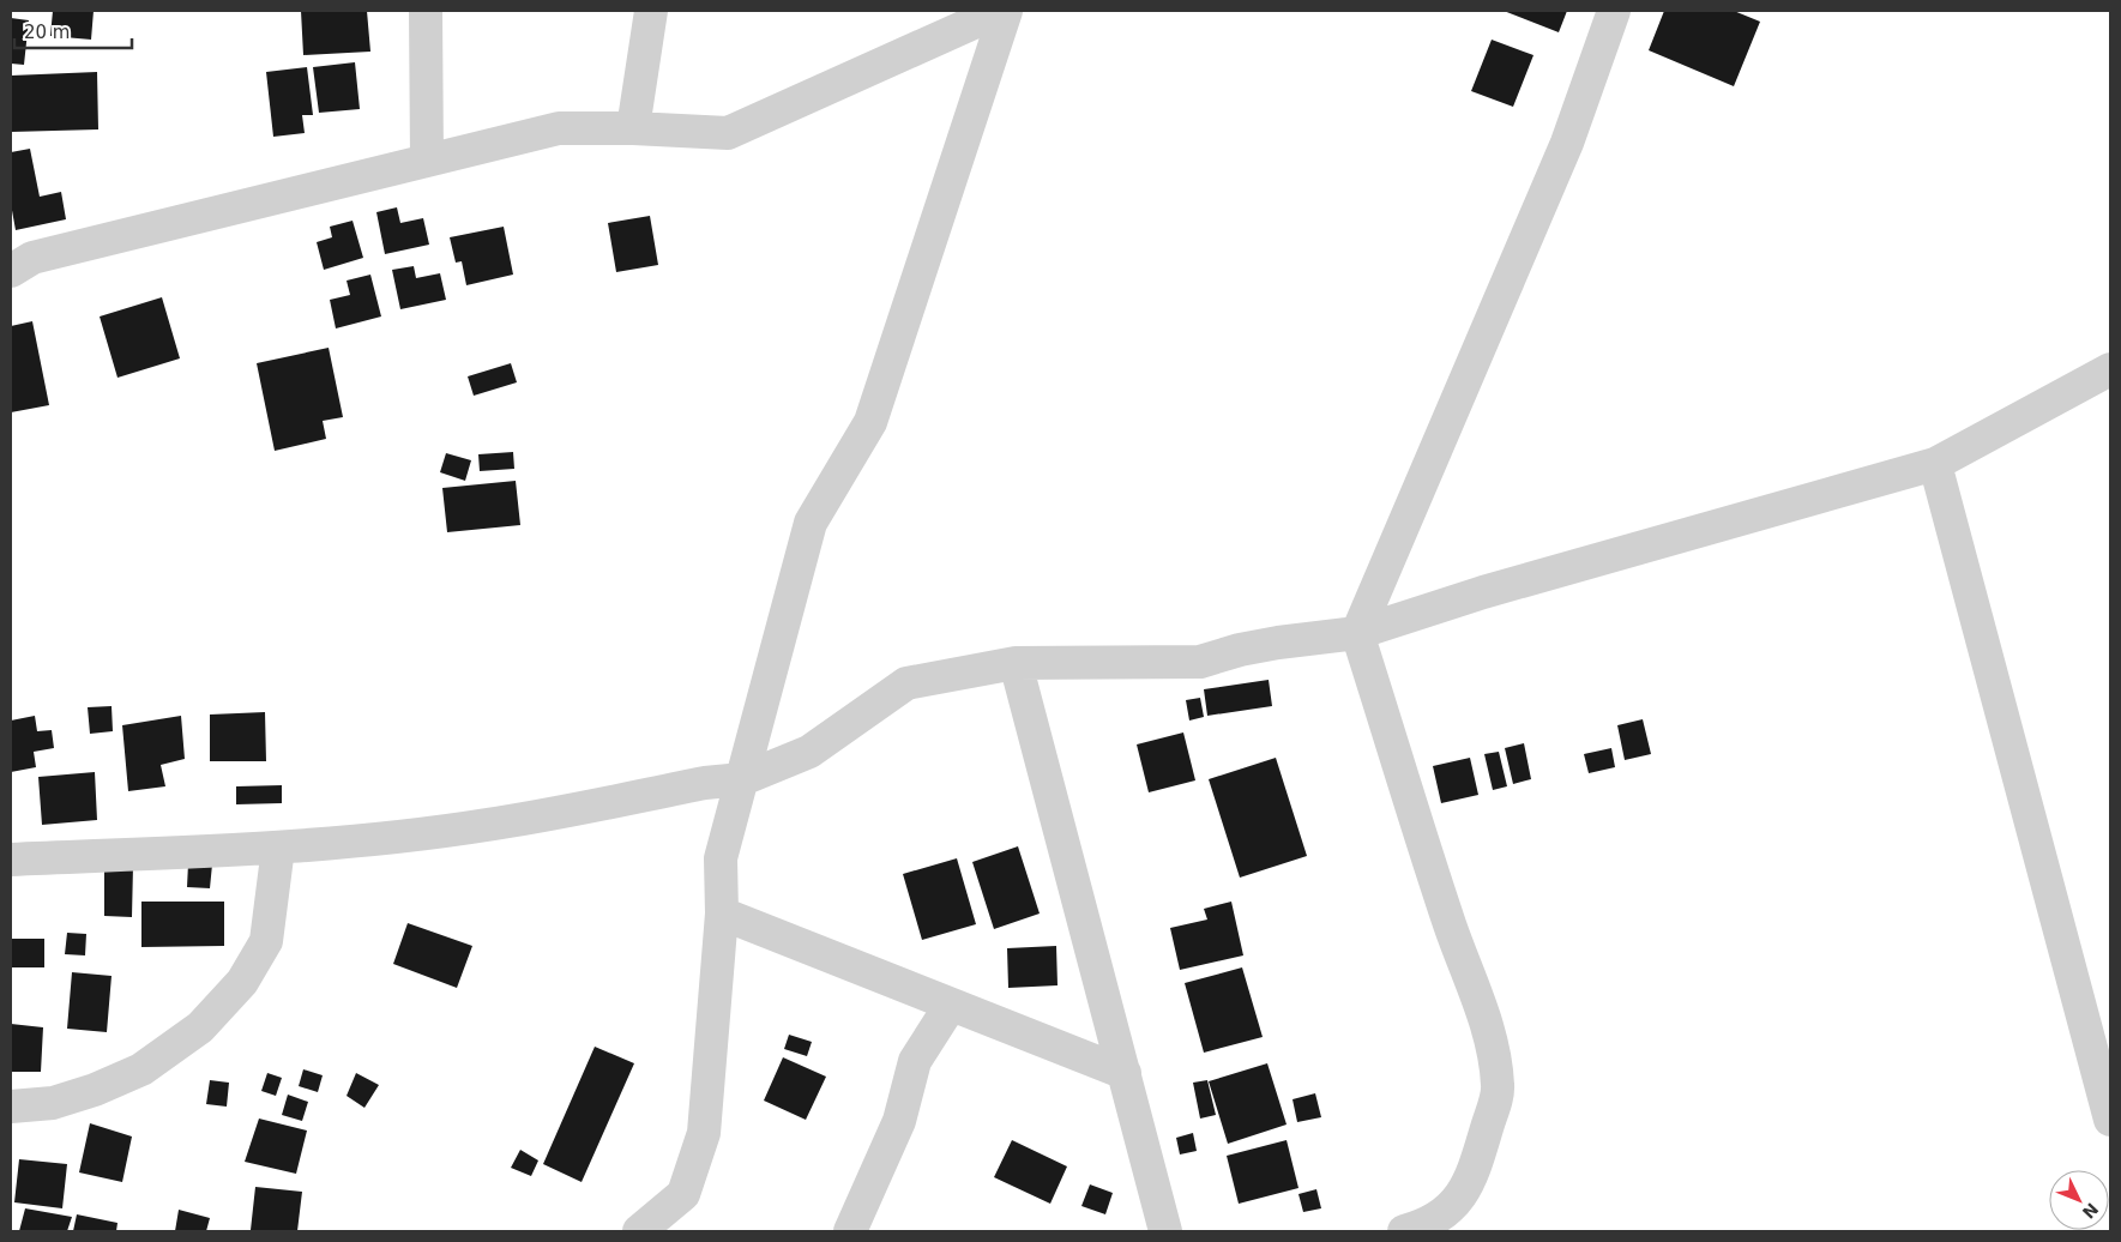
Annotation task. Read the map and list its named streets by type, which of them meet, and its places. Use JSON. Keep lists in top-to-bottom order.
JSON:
{
  "scale_bar": "20 m",
  "north": "bottom right"
}
